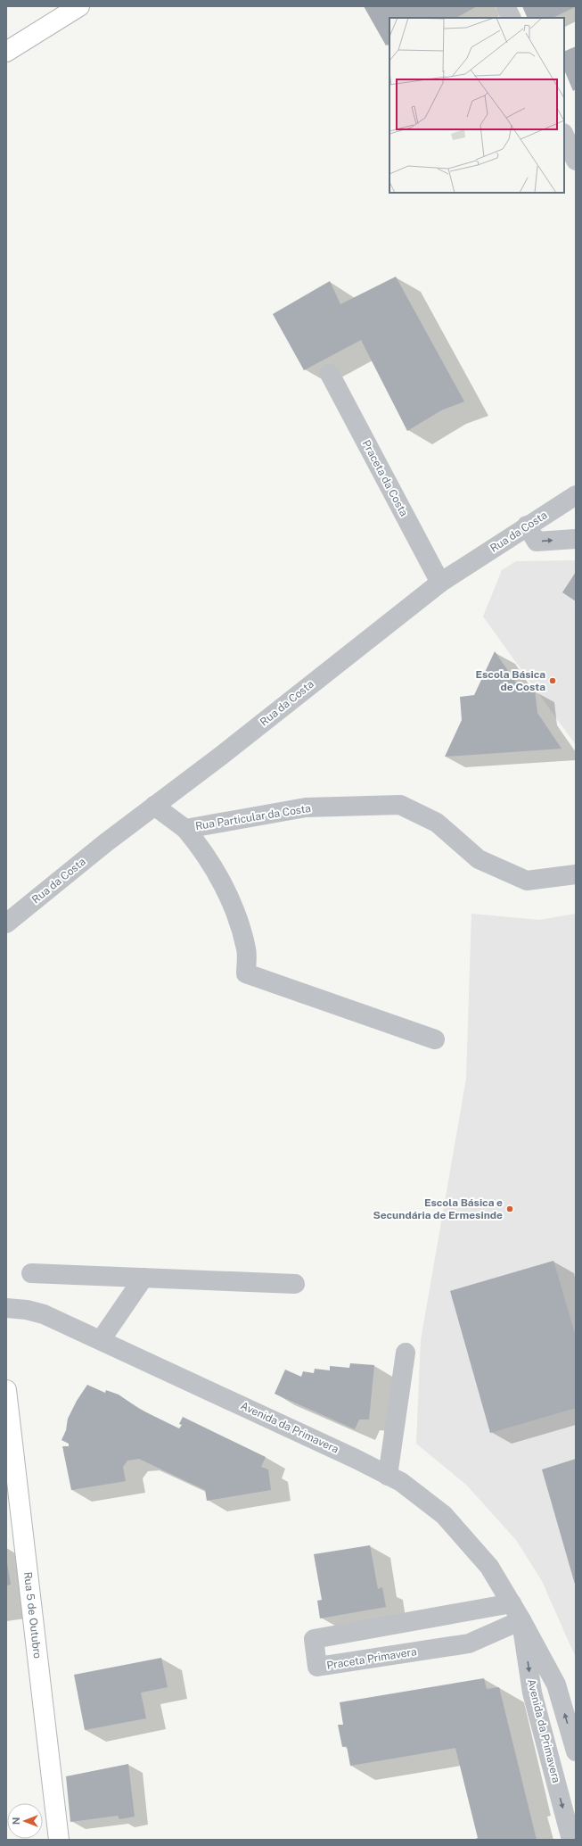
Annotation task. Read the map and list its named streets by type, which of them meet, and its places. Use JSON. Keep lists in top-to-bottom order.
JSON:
{
  "streets": {
    "main road": ["Rua 5 de Outubro"],
    "street": [
      "Praceta da Costa",
      "Rua da Costa",
      "Rua Particular da Costa",
      "Avenida da Primavera",
      "Praceta Primavera"
    ]
  },
  "crossings": [
    ["Praceta da Costa", "Rua da Costa"],
    ["Rua da Costa", "Rua Particular da Costa"],
    ["Avenida da Primavera", "Praceta Primavera"]
  ],
  "places": ["Escola Básica de Costa", "Escola Básica e Secundária de Ermesinde"],
  "north": "left"
}
